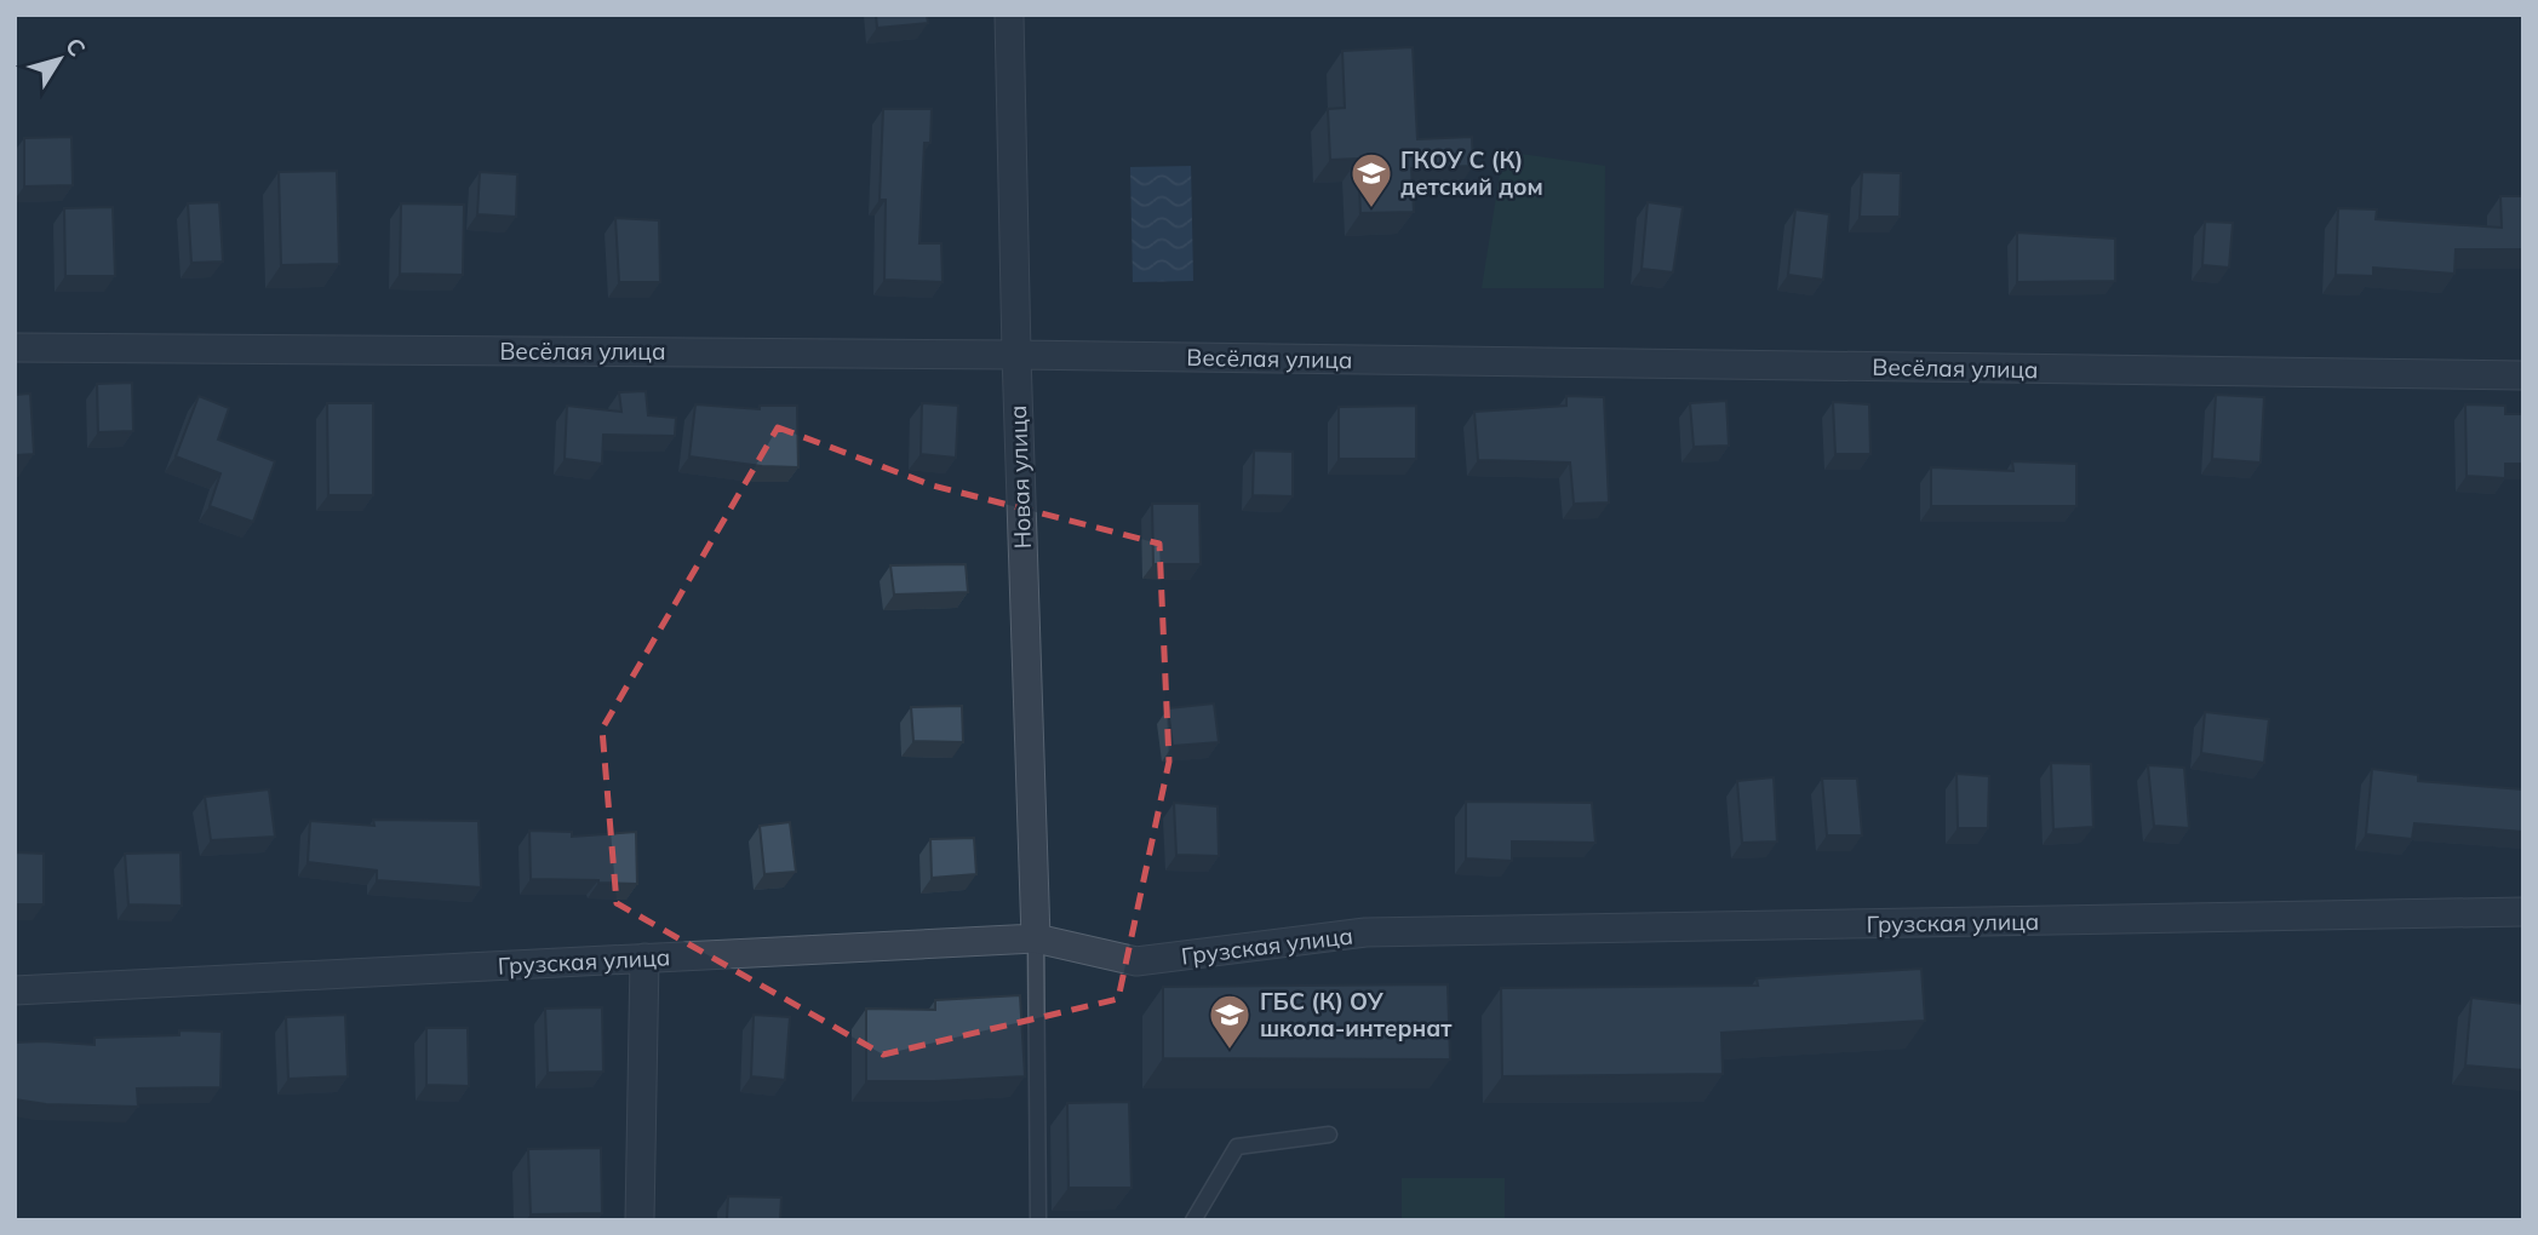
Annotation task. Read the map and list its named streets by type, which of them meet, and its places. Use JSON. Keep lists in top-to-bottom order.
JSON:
{
  "streets": {
    "street": ["Весёлая улица", "Новая улица", "Грузская улица"]
  },
  "crossings": [
    ["Весёлая улица", "Новая улица"],
    ["Новая улица", "Грузская улица"]
  ],
  "places": {
    "school or university": ["ГКОУ С (К) детский дом", "ГБС (К) ОУ школа-интернат"]
  },
  "north": "top right"
}
